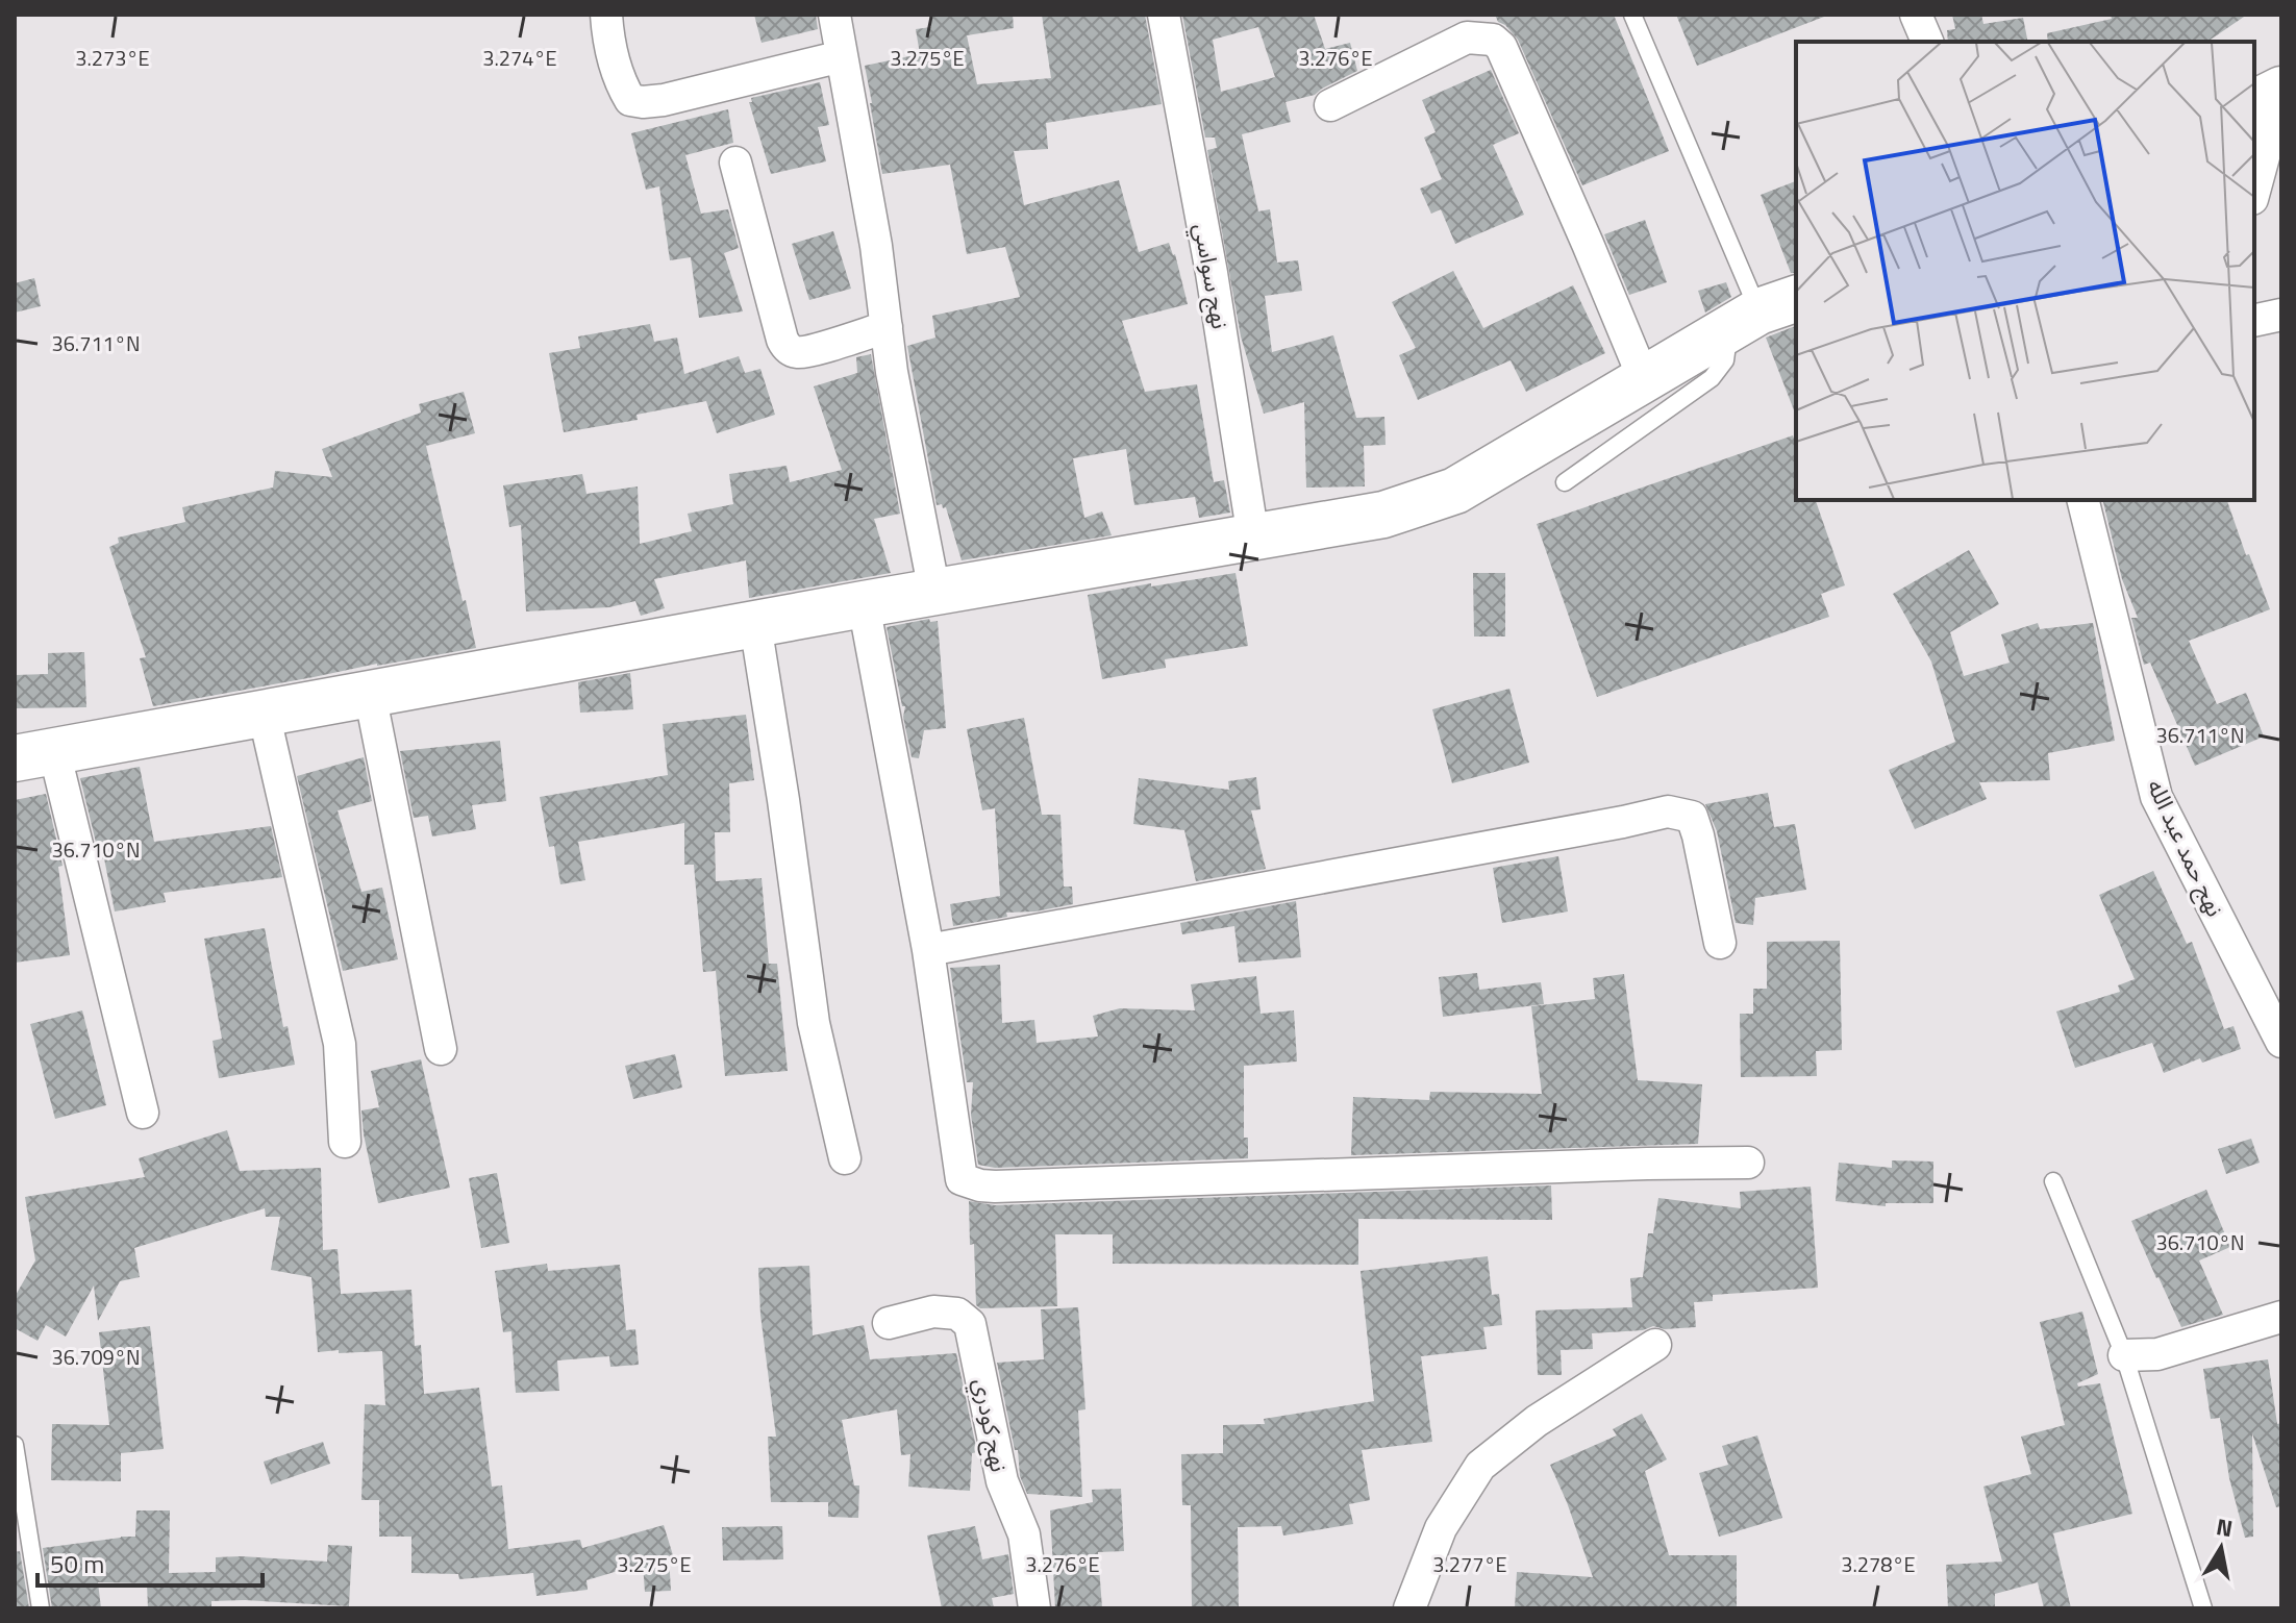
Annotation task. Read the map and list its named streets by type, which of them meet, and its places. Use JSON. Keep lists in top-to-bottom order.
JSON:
{
  "streets": {
    "street": ["نهج سواسي", "نهج حمد عبد الله", "نهج كودري"]
  },
  "scale_bar": "50 m",
  "north": "top",
  "coordinates": [
    "3.273°E",
    "3.274°E",
    "3.275°E",
    "3.276°E",
    "36.711°N",
    "36.710°N",
    "36.709°N",
    "3.277°E",
    "3.278°E"
  ]
}
